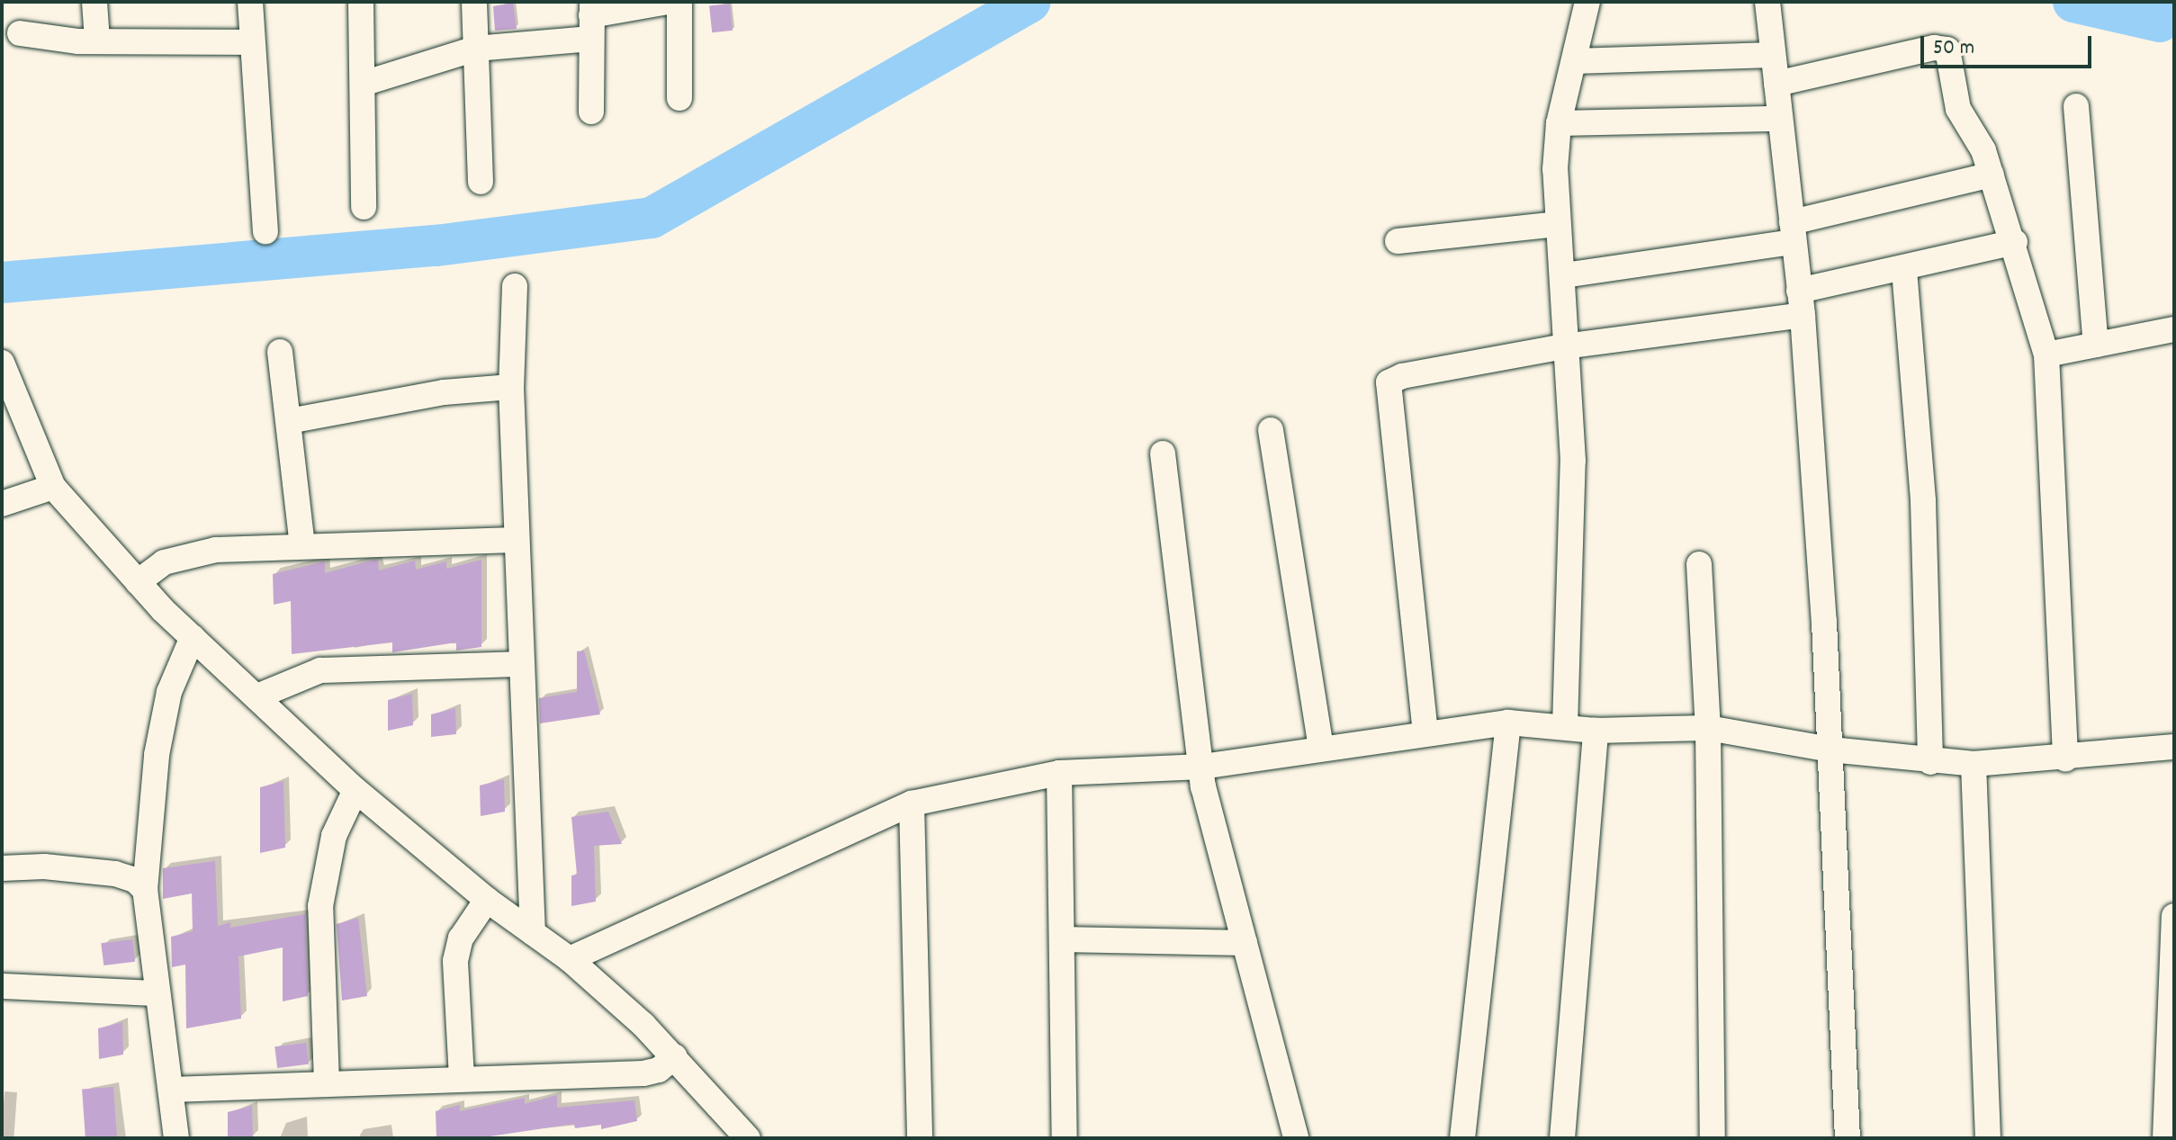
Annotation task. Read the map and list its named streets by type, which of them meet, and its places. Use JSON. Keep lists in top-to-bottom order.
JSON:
{
  "scale_bar": "50 m"
}
